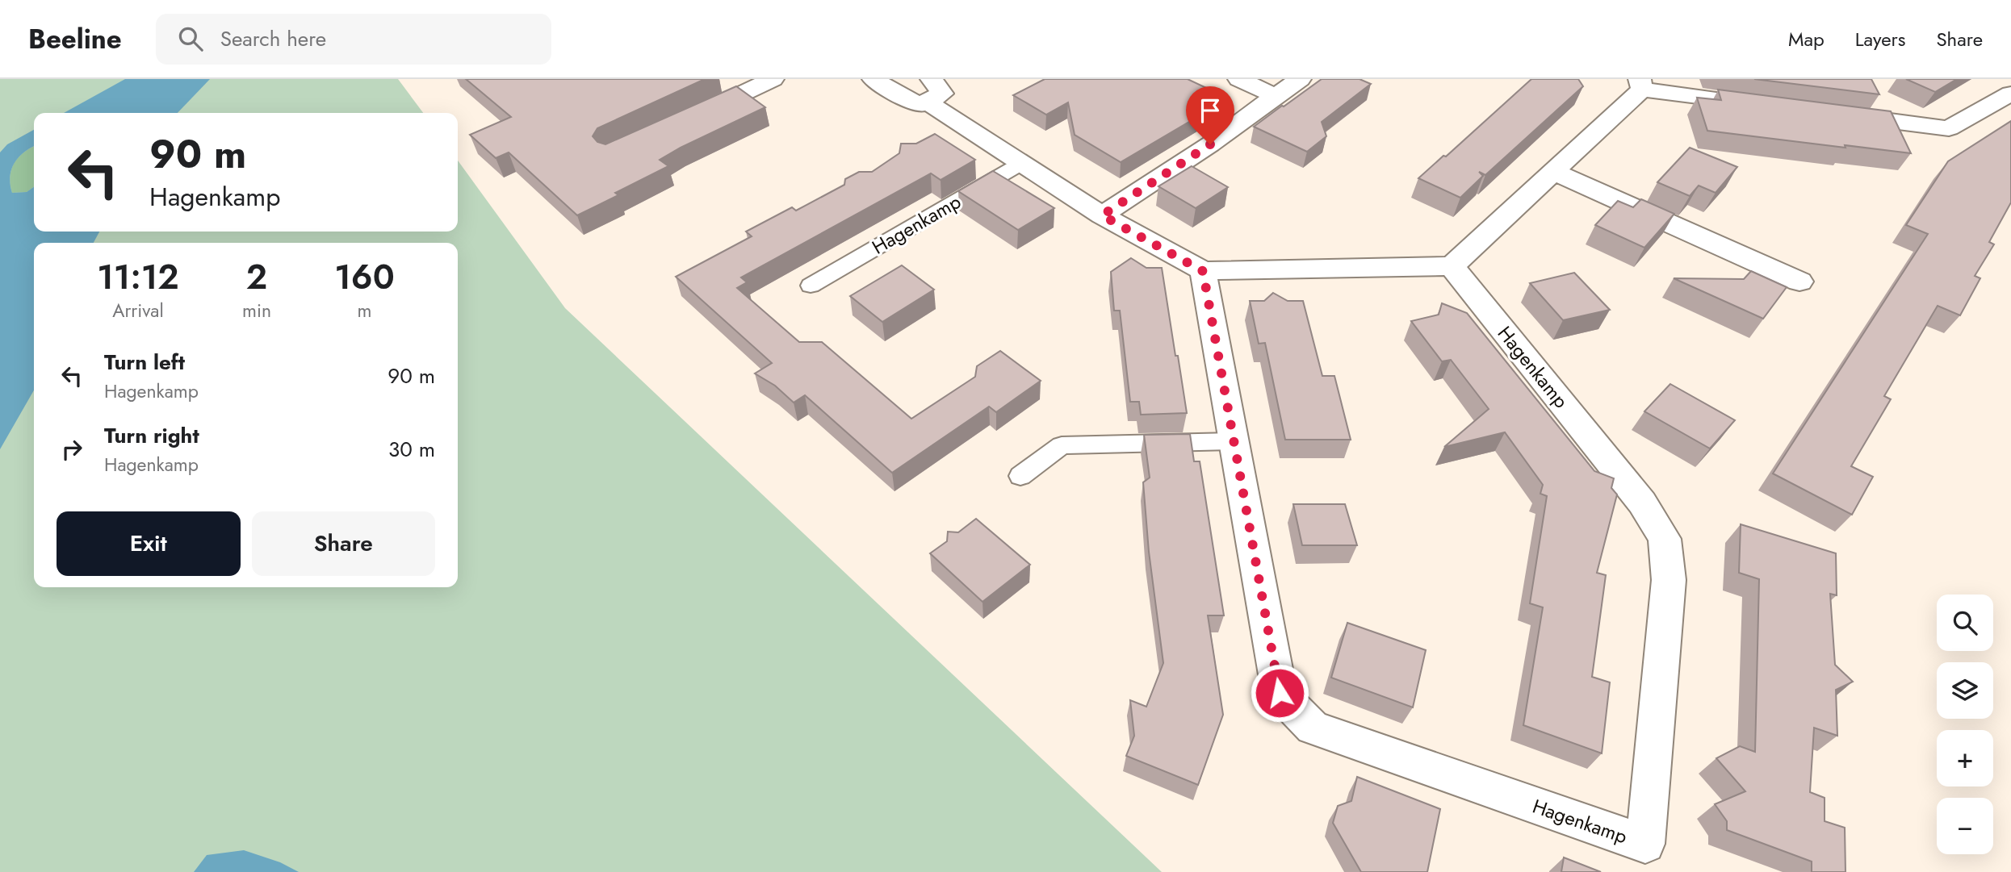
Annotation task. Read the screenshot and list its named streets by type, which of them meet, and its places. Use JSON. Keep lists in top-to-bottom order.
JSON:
{
  "streets": {
    "street": ["Hagenkamp"]
  },
  "page": {
    "header": "Beeline",
    "search": "Search here",
    "nav": ["Map", "Layers", "Share"],
    "turn": ["90 m", "Hagenkamp"],
    "eta": [
      "11:12",
      "Arrival",
      "2",
      "min",
      "160",
      "m"
    ],
    "list": [
      {
        "name": "Turn left",
        "note": "Hagenkamp",
        "value": "90 m"
      },
      {
        "name": "Turn right",
        "note": "Hagenkamp",
        "value": "30 m"
      }
    ],
    "buttons": ["Exit", "Share"],
    "map_buttons": ["+", "−"]
  }
}
